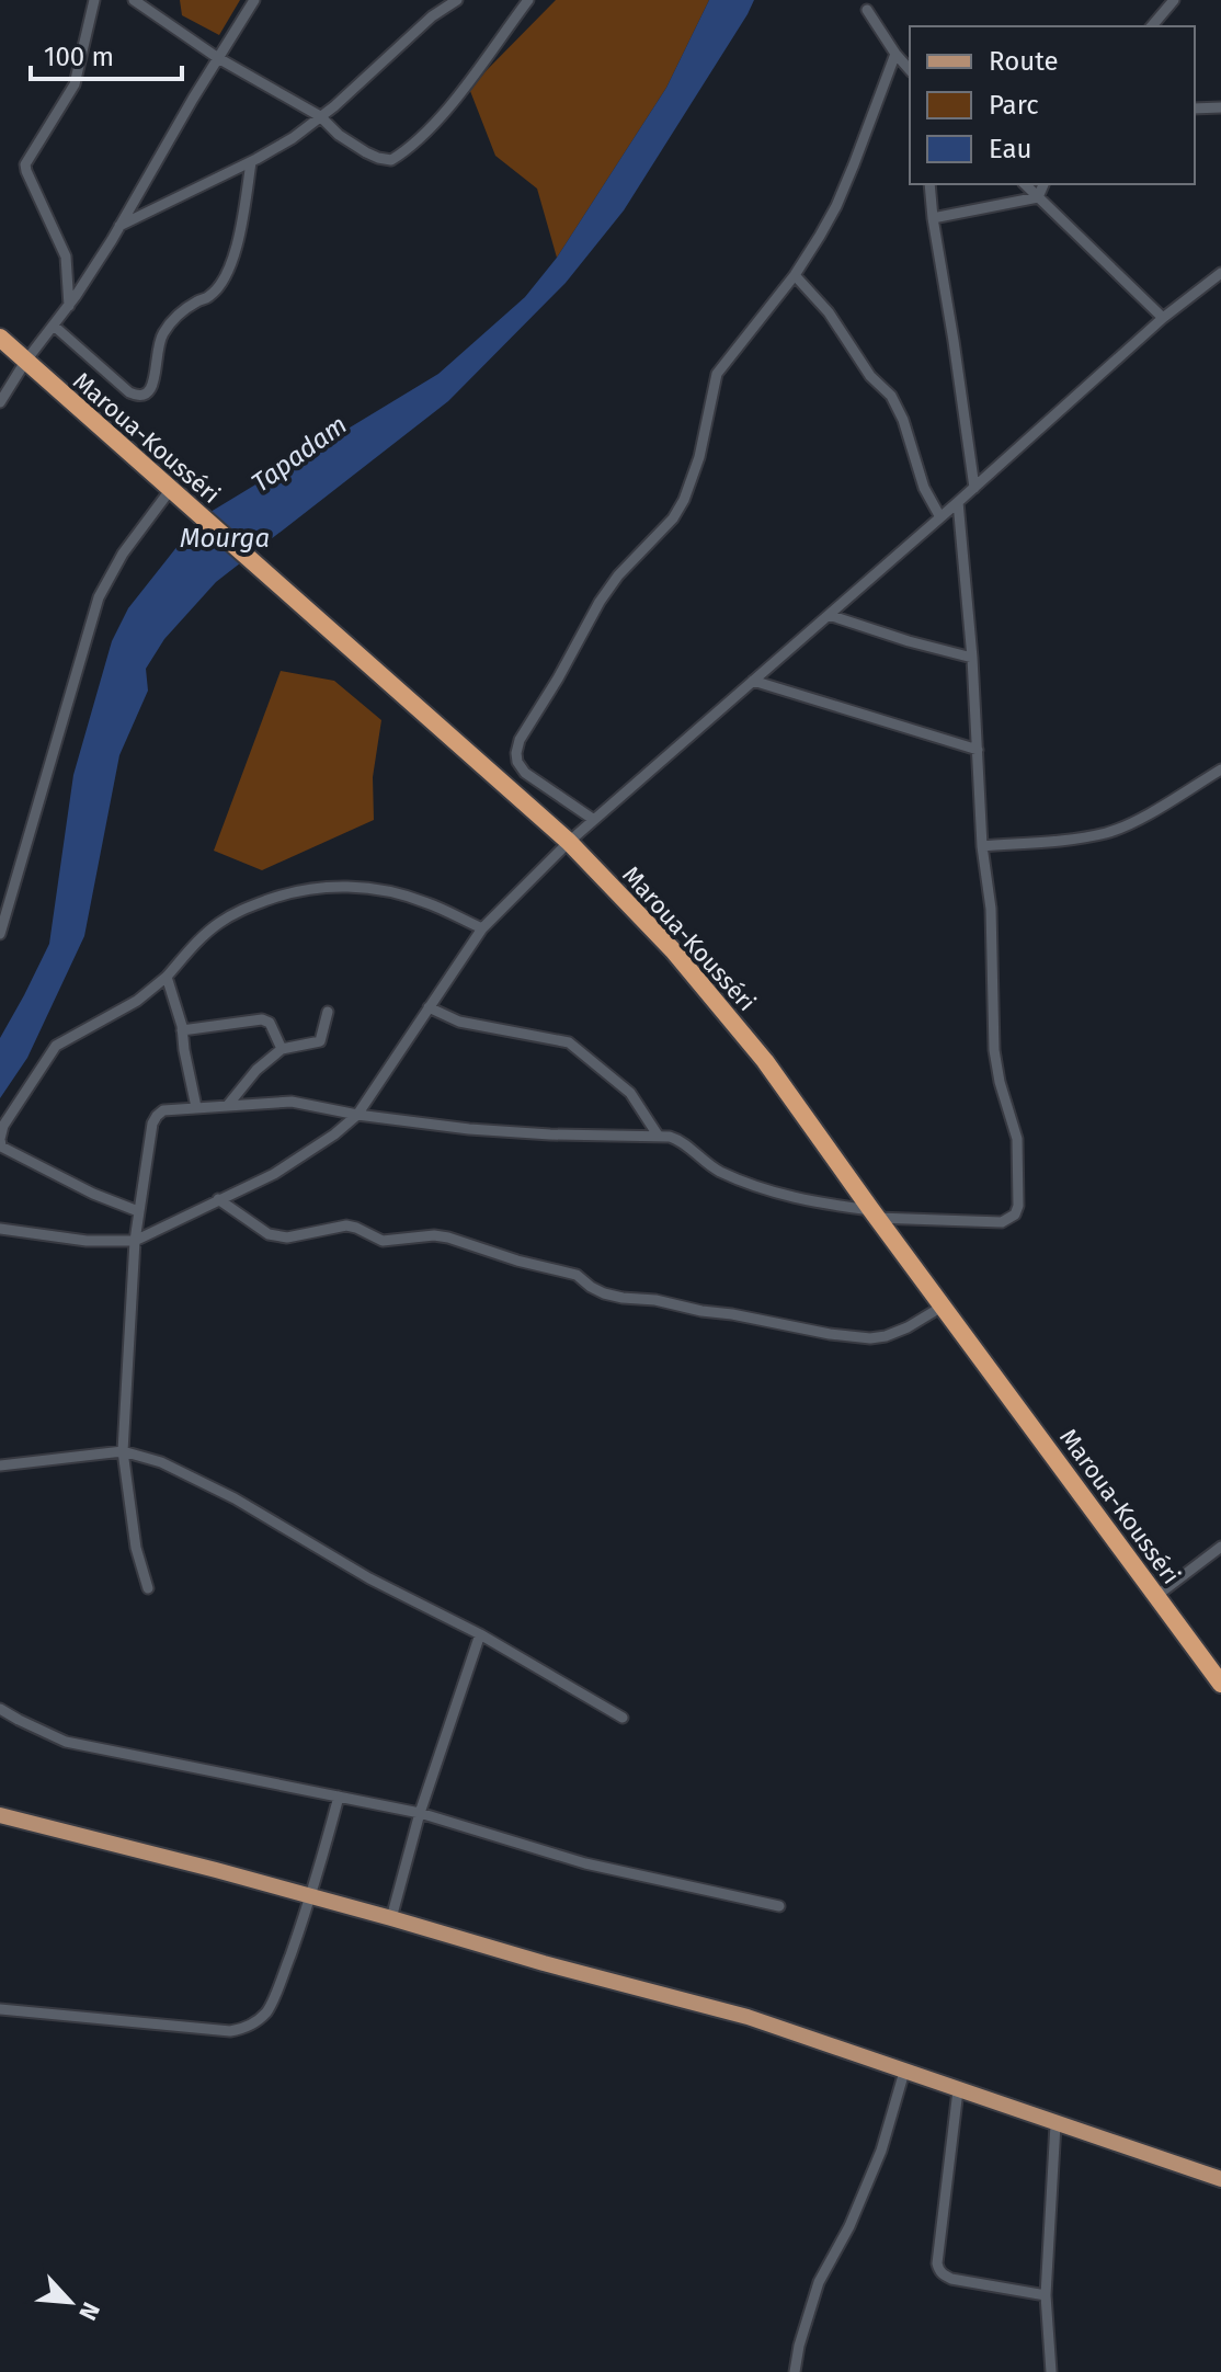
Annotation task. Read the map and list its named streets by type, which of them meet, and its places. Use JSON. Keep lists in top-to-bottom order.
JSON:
{
  "streets": {
    "highway": ["Maroua-Kousséri"]
  },
  "water": ["Tapadam", "Mourga"],
  "legend": ["Route", "Parc", "Eau"],
  "scale_bar": "100 m",
  "north": "bottom right"
}
